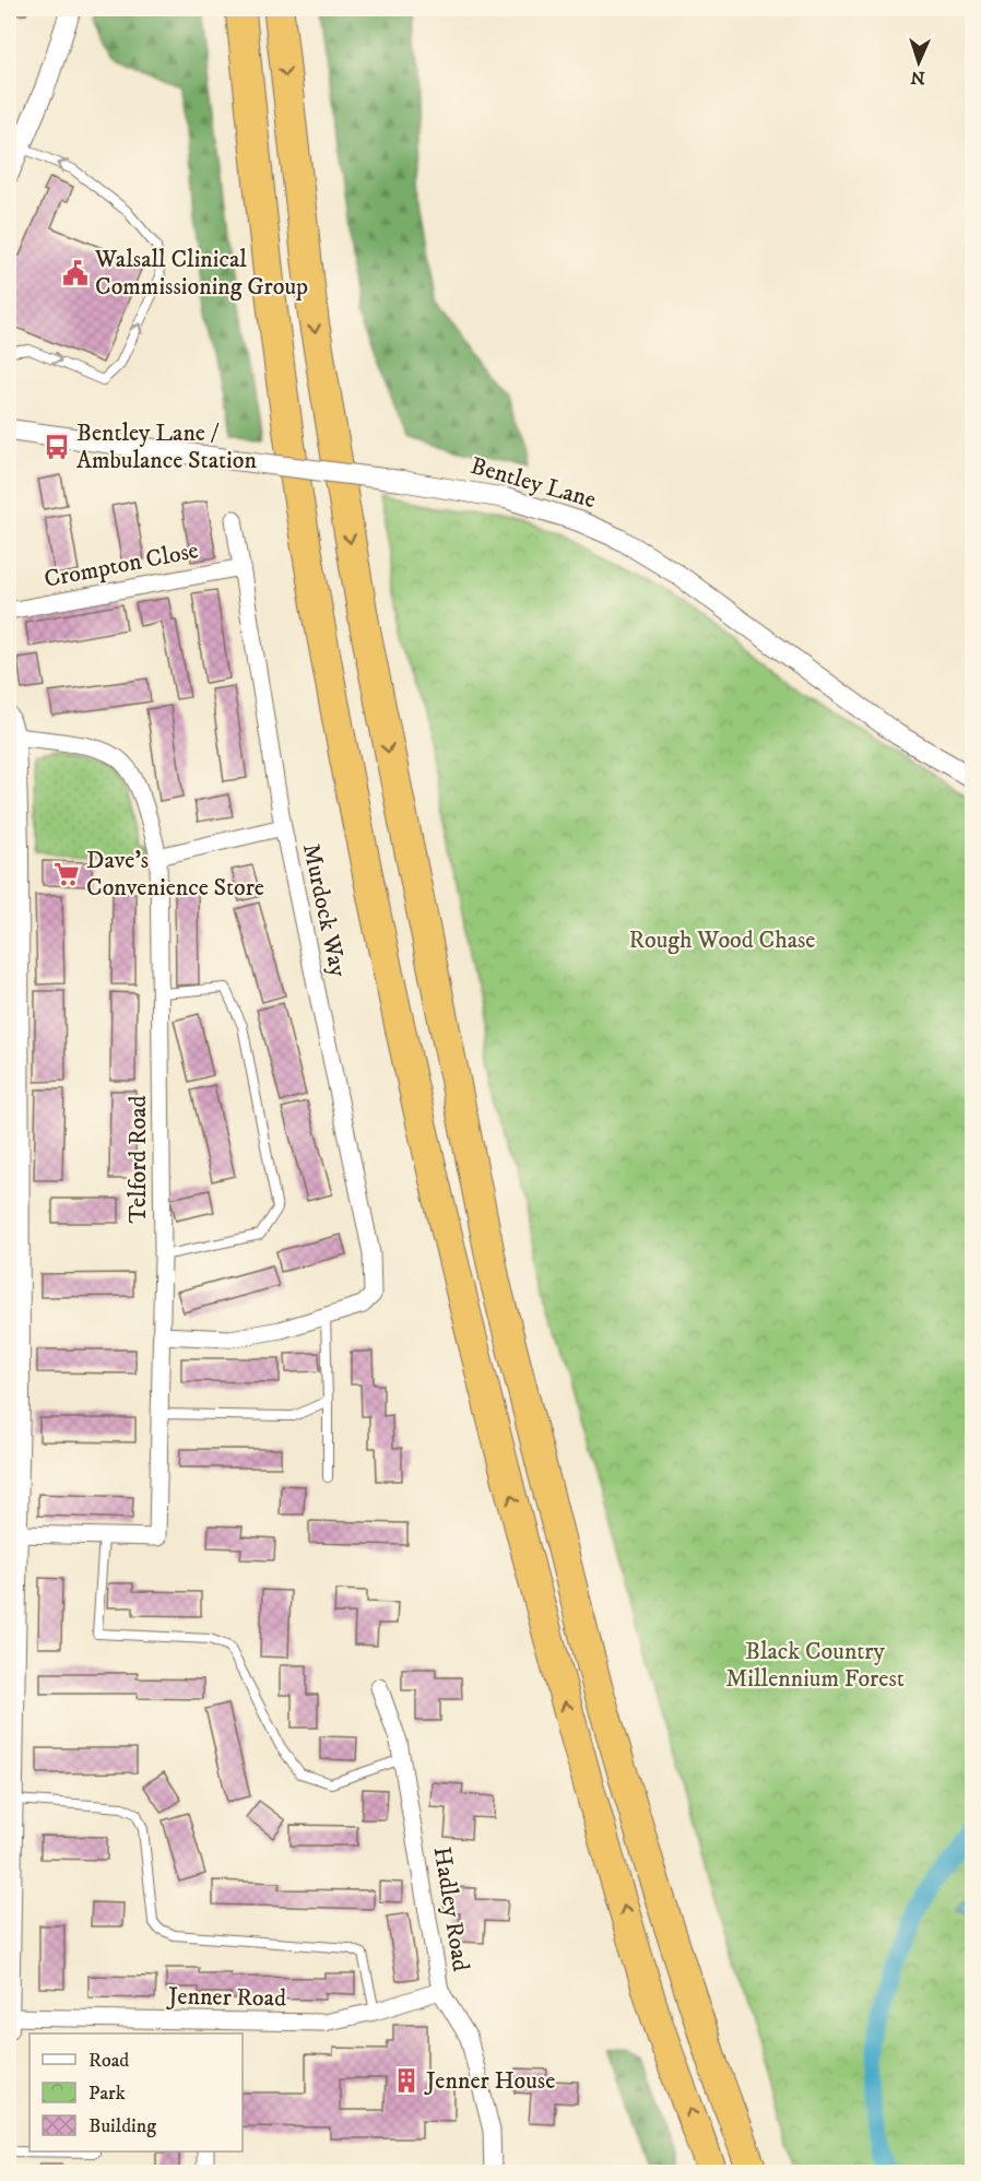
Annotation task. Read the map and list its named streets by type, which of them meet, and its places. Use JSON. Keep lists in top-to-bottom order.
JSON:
{
  "streets": {
    "street": [
      "Bentley Lane",
      "Crompton Close",
      "Murdock Way",
      "Telford Road",
      "Hadley Road",
      "Jenner Road"
    ]
  },
  "crossings": [
    ["Crompton Close", "Murdock Way"],
    ["Hadley Road", "Jenner Road"]
  ],
  "parks": ["Rough Wood Chase", "Black Country Millennium Forest"],
  "places": {
    "public building": ["Walsall Clinical Commissioning Group"],
    "bus stop": ["Bentley Lane / Ambulance Station"],
    "supermarket": ["Dave's Convenience Store"],
    "building": ["Jenner House"]
  },
  "legend": ["Road", "Park", "Building"],
  "north": "bottom"
}
